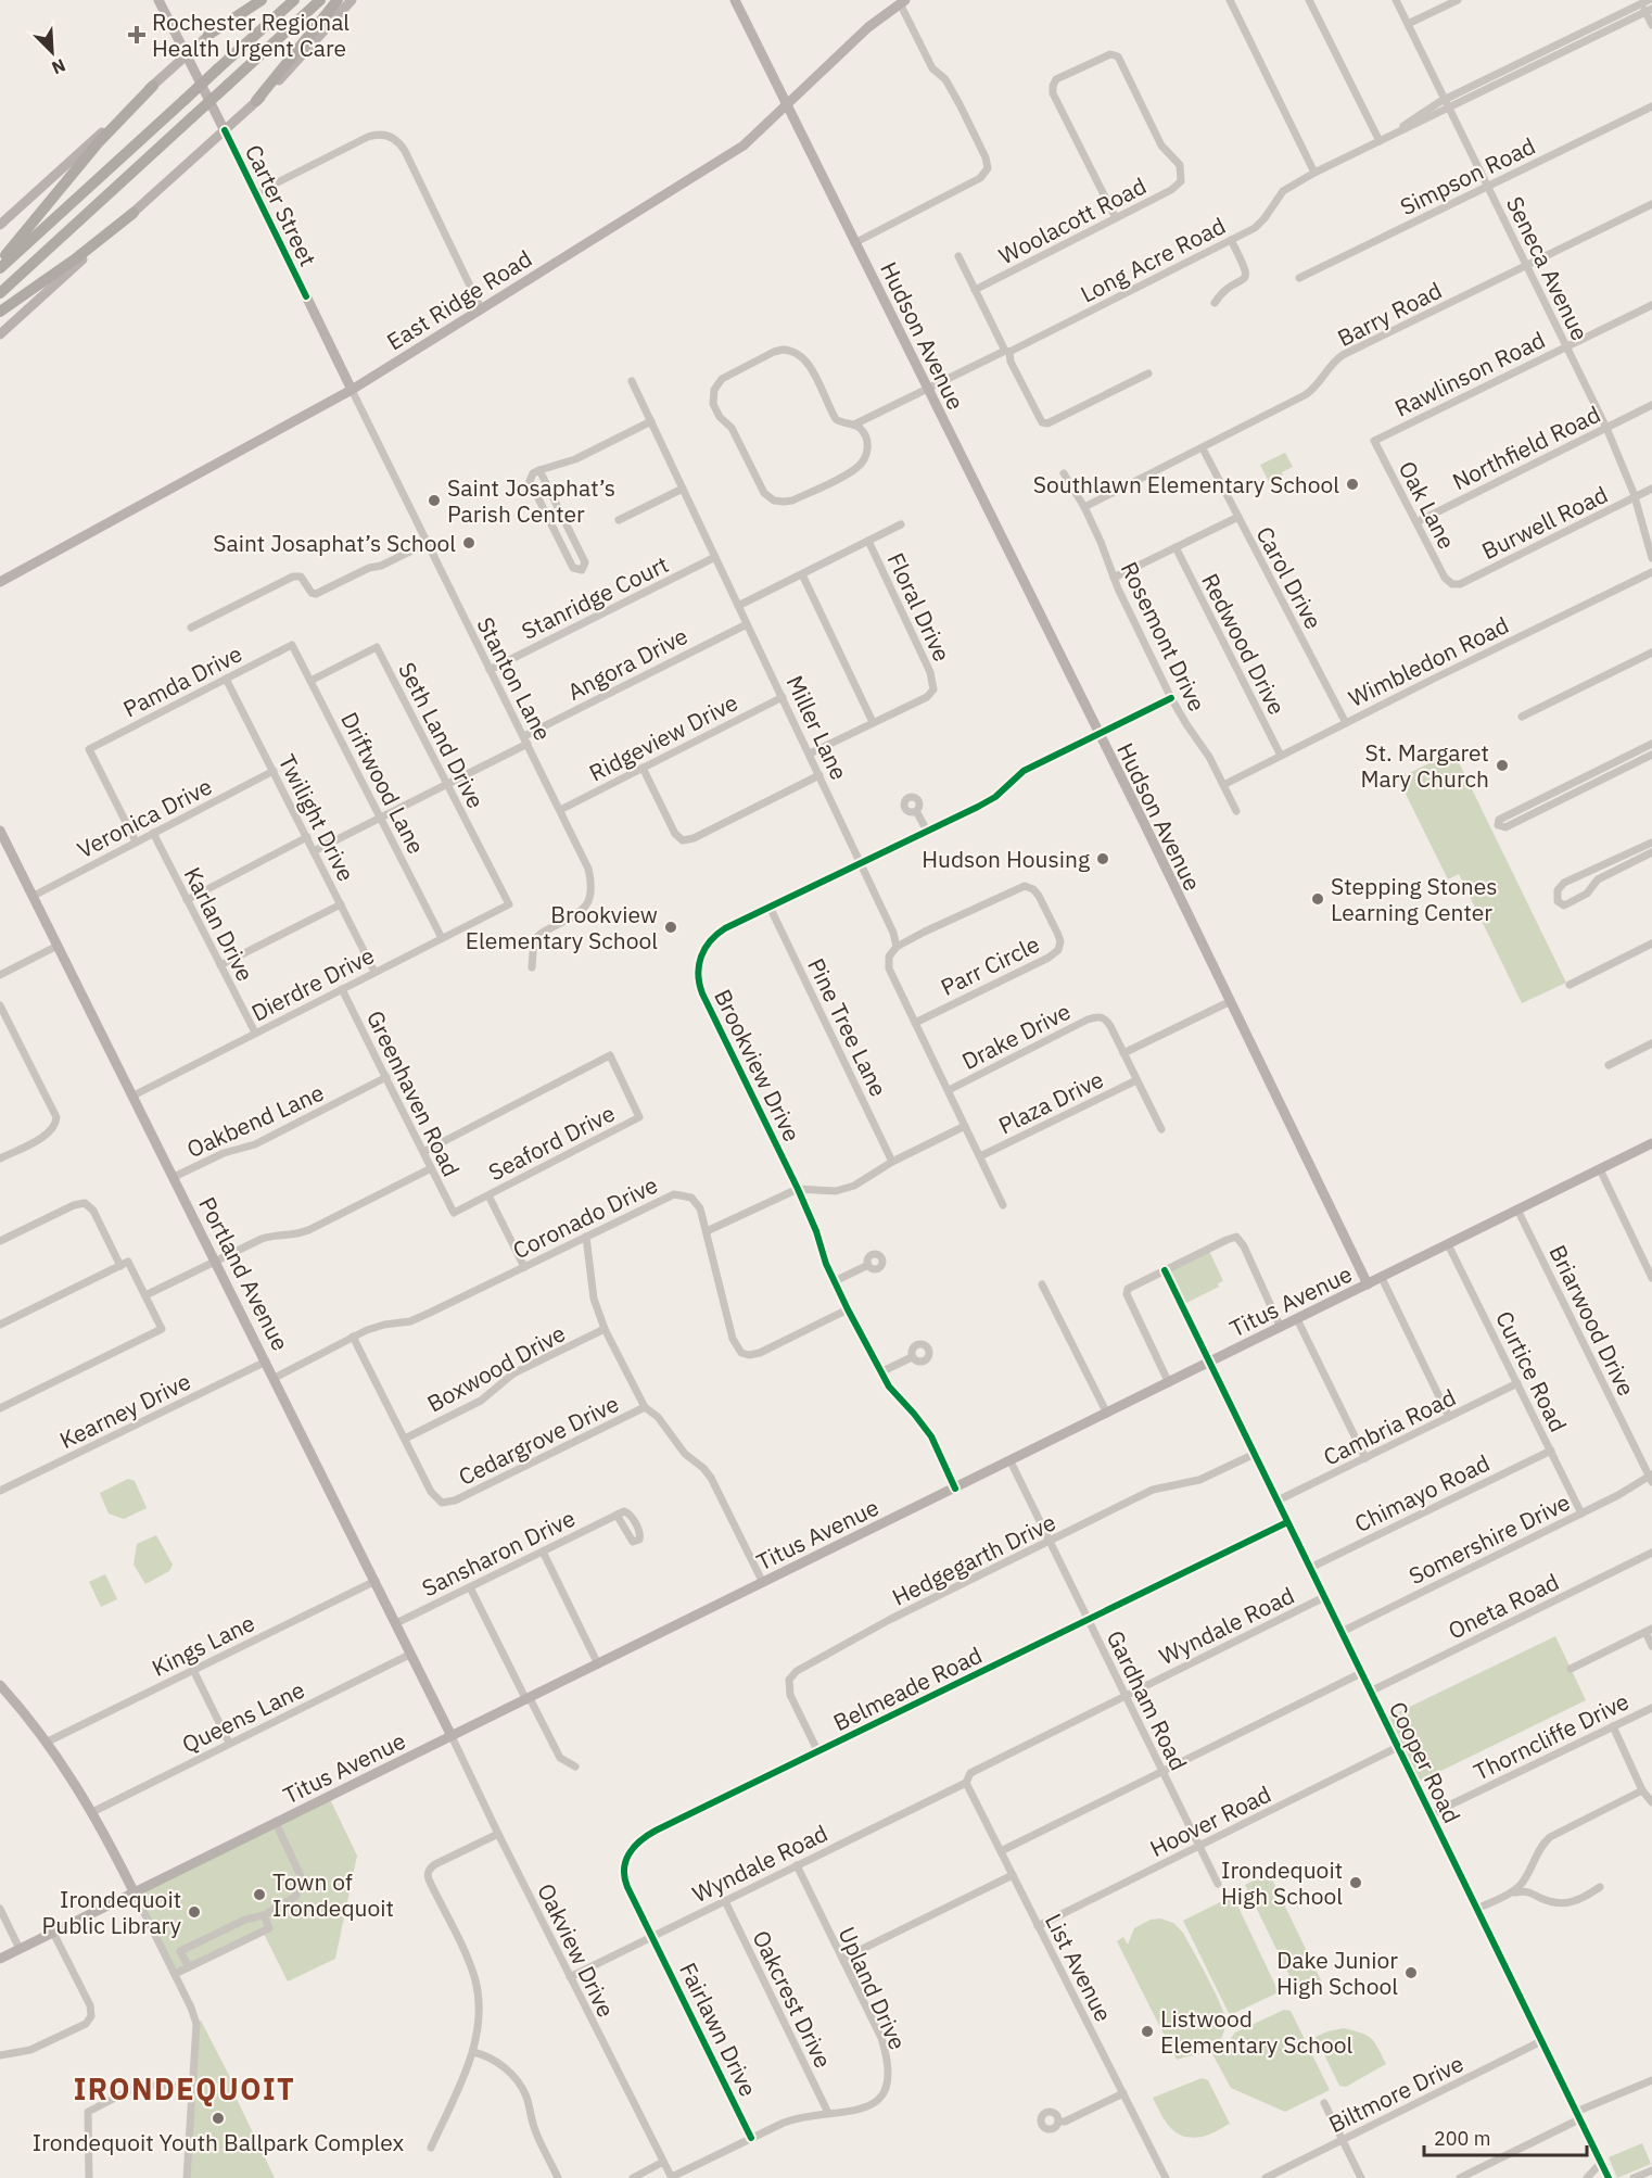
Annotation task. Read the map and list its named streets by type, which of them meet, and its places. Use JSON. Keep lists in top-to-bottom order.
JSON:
{
  "streets": {
    "main road": [
      "Carter Street",
      "East Ridge Road",
      "Hudson Avenue",
      "Portland Avenue",
      "Titus Avenue"
    ],
    "street": [
      "Simpson Road",
      "Woolacott Road",
      "Long Acre Road",
      "Seneca Avenue",
      "Barry Road",
      "Rawlinson Road",
      "Northfield Road",
      "Oak Lane",
      "Burwell Road",
      "Carol Drive",
      "Stanridge Court",
      "Floral Drive",
      "Rosemont Drive",
      "Redwood Drive",
      "Wimbledon Road",
      "Angora Drive",
      "Stanton Lane",
      "Pamda Drive",
      "Miller Lane",
      "Seth Land Drive",
      "Ridgeview Drive",
      "Driftwood Lane",
      "Veronica Drive",
      "Twilight Drive",
      "Karlan Drive",
      "Parr Circle",
      "Dierdre Drive",
      "Pine Tree Lane",
      "Drake Drive",
      "Brookview Drive",
      "Greenhaven Road",
      "Plaza Drive",
      "Oakbend Lane",
      "Seaford Drive",
      "Coronado Drive",
      "Briarwood Drive",
      "Boxwood Drive",
      "Curtice Road",
      "Kearney Drive",
      "Cambria Road",
      "Cedargrove Drive",
      "Chimayo Road",
      "Somershire Drive",
      "Sansharon Drive",
      "Hedgegarth Drive",
      "Oneta Road",
      "Wyndale Road",
      "Kings Lane",
      "Belmeade Road",
      "Gardham Road",
      "Queens Lane",
      "Thorncliffe Drive",
      "Cooper Road",
      "Hoover Road",
      "Oakview Drive",
      "List Avenue",
      "Upland Drive",
      "Oakcrest Drive",
      "Fairlawn Drive",
      "Biltmore Drive"
    ]
  },
  "crossings": [
    ["Simpson Road", "Seneca Avenue"],
    ["Carter Street", "East Ridge Road"],
    ["Carter Street", "Stanton Lane"],
    ["Long Acre Road", "Seneca Avenue"],
    ["Long Acre Road", "Hudson Avenue"],
    ["Seneca Avenue", "Barry Road"],
    ["Seneca Avenue", "Rawlinson Road"],
    ["Seneca Avenue", "Northfield Road"],
    ["Seneca Avenue", "Burwell Road"],
    ["East Ridge Road", "Hudson Avenue"],
    ["East Ridge Road", "Stanton Lane"],
    ["Barry Road", "Carol Drive"],
    ["Barry Road", "Rosemont Drive"],
    ["Hudson Avenue", "Brookview Drive"],
    ["Hudson Avenue", "Titus Avenue"],
    ["Rawlinson Road", "Oak Lane"],
    ["Northfield Road", "Oak Lane"],
    ["Oak Lane", "Burwell Road"],
    ["Carol Drive", "Wimbledon Road"],
    ["Stanridge Court", "Stanton Lane"],
    ["Stanridge Court", "Miller Lane"],
    ["Rosemont Drive", "Wimbledon Road"],
    ["Rosemont Drive", "Brookview Drive"],
    ["Redwood Drive", "Wimbledon Road"],
    ["Angora Drive", "Stanton Lane"],
    ["Angora Drive", "Miller Lane"],
    ["Angora Drive", "Seth Land Drive"],
    ["Angora Drive", "Driftwood Lane"],
    ["Angora Drive", "Twilight Drive"],
    ["Stanton Lane", "Ridgeview Drive"],
    ["Pamda Drive", "Driftwood Lane"],
    ["Pamda Drive", "Veronica Drive"],
    ["Pamda Drive", "Twilight Drive"],
    ["Miller Lane", "Ridgeview Drive"],
    ["Miller Lane", "Parr Circle"],
    ["Miller Lane", "Drake Drive"],
    ["Miller Lane", "Brookview Drive"],
    ["Miller Lane", "Plaza Drive"],
    ["Seth Land Drive", "Driftwood Lane"],
    ["Seth Land Drive", "Dierdre Drive"],
    ["Driftwood Lane", "Dierdre Drive"],
    ["Veronica Drive", "Twilight Drive"],
    ["Veronica Drive", "Karlan Drive"],
    ["Veronica Drive", "Portland Avenue"],
    ["Twilight Drive", "Dierdre Drive"],
    ["Karlan Drive", "Dierdre Drive"],
    ["Dierdre Drive", "Greenhaven Road"],
    ["Dierdre Drive", "Portland Avenue"],
    ["Pine Tree Lane", "Brookview Drive"],
    ["Brookview Drive", "Coronado Drive"],
    ["Brookview Drive", "Titus Avenue"],
    ["Greenhaven Road", "Oakbend Lane"],
    ["Greenhaven Road", "Seaford Drive"],
    ["Oakbend Lane", "Portland Avenue"],
    ["Coronado Drive", "Portland Avenue"],
    ["Coronado Drive", "Cedargrove Drive"],
    ["Portland Avenue", "Titus Avenue"],
    ["Portland Avenue", "Kearney Drive"],
    ["Portland Avenue", "Sansharon Drive"],
    ["Portland Avenue", "Kings Lane"],
    ["Portland Avenue", "Queens Lane"],
    ["Portland Avenue", "Oakview Drive"],
    ["Titus Avenue", "Briarwood Drive"],
    ["Titus Avenue", "Curtice Road"],
    ["Titus Avenue", "Gardham Road"],
    ["Titus Avenue", "Cooper Road"],
    ["Titus Avenue", "Oakview Drive"],
    ["Briarwood Drive", "Somershire Drive"],
    ["Boxwood Drive", "Cedargrove Drive"],
    ["Curtice Road", "Cambria Road"],
    ["Curtice Road", "Chimayo Road"],
    ["Curtice Road", "Somershire Drive"],
    ["Cambria Road", "Cooper Road"],
    ["Chimayo Road", "Cooper Road"],
    ["Somershire Drive", "Cooper Road"],
    ["Hedgegarth Drive", "Belmeade Road"],
    ["Hedgegarth Drive", "Gardham Road"],
    ["Hedgegarth Drive", "Cooper Road"],
    ["Oneta Road", "Cooper Road"],
    ["Wyndale Road", "Belmeade Road"],
    ["Wyndale Road", "Gardham Road"],
    ["Wyndale Road", "Cooper Road"],
    ["Wyndale Road", "Oakview Drive"],
    ["Wyndale Road", "List Avenue"],
    ["Wyndale Road", "Upland Drive"],
    ["Wyndale Road", "Oakcrest Drive"],
    ["Wyndale Road", "Fairlawn Drive"],
    ["Belmeade Road", "Gardham Road"],
    ["Belmeade Road", "Cooper Road"],
    ["Belmeade Road", "Fairlawn Drive"],
    ["Gardham Road", "Hoover Road"],
    ["Thorncliffe Drive", "Cooper Road"],
    ["Cooper Road", "Hoover Road"],
    ["Cooper Road", "Biltmore Drive"],
    ["Hoover Road", "List Avenue"],
    ["Oakview Drive", "Upland Drive"],
    ["Upland Drive", "Oakcrest Drive"],
    ["Upland Drive", "Fairlawn Drive"]
  ],
  "districts": ["IRONDEQUOIT"],
  "places": {
    "health": ["Rochester Regional Health Urgent Care"],
    "other": [
      "Southlawn Elementary School",
      "Saint Josaphat’s Parish Center",
      "Saint Josaphat’s School",
      "St. Margaret Mary Church",
      "Hudson Housing",
      "Stepping Stones Learning Center",
      "Brookview Elementary School",
      "Irondequoit High School",
      "Town of Irondequoit",
      "Irondequoit Public Library",
      "Dake Junior High School",
      "Listwood Elementary School",
      "Irondequoit Youth Ballpark Complex"
    ]
  },
  "scale_bar": "200 m",
  "north": "bottom right"
}
